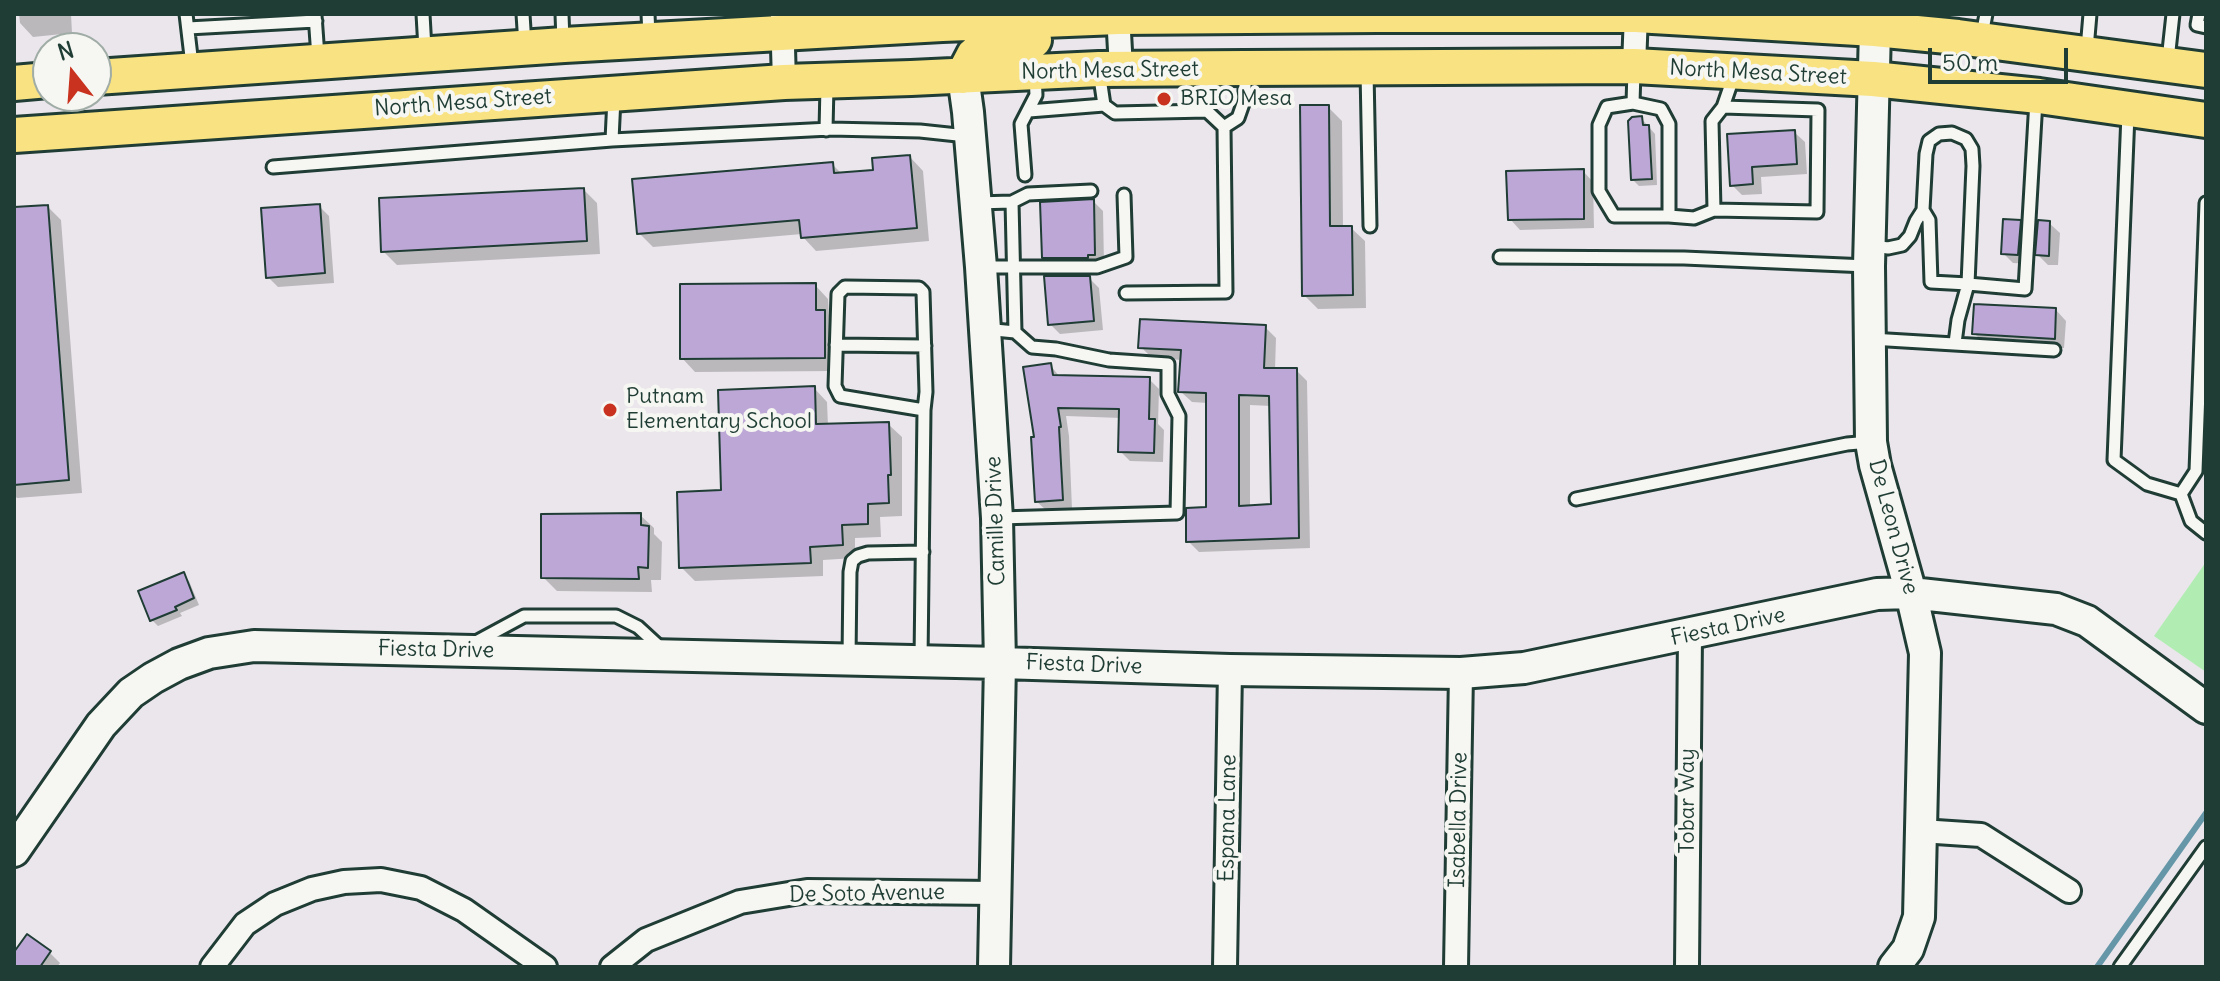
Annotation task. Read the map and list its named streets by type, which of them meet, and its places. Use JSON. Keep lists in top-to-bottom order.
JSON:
{
  "streets": {
    "main road": ["North Mesa Street"],
    "street": [
      "Camille Drive",
      "De Leon Drive",
      "Fiesta Drive",
      "Tobar Way",
      "Espana Lane",
      "Isabella Drive",
      "De Soto Avenue"
    ]
  },
  "crossings": [
    ["North Mesa Street", "Camille Drive"],
    ["North Mesa Street", "De Leon Drive"],
    ["Camille Drive", "Fiesta Drive"],
    ["Camille Drive", "De Soto Avenue"],
    ["De Leon Drive", "Fiesta Drive"],
    ["Fiesta Drive", "Tobar Way"],
    ["Fiesta Drive", "Espana Lane"],
    ["Fiesta Drive", "Isabella Drive"]
  ],
  "places": ["BRIO Mesa", "Putnam Elementary School"],
  "scale_bar": "50 m",
  "north": "top"
}
